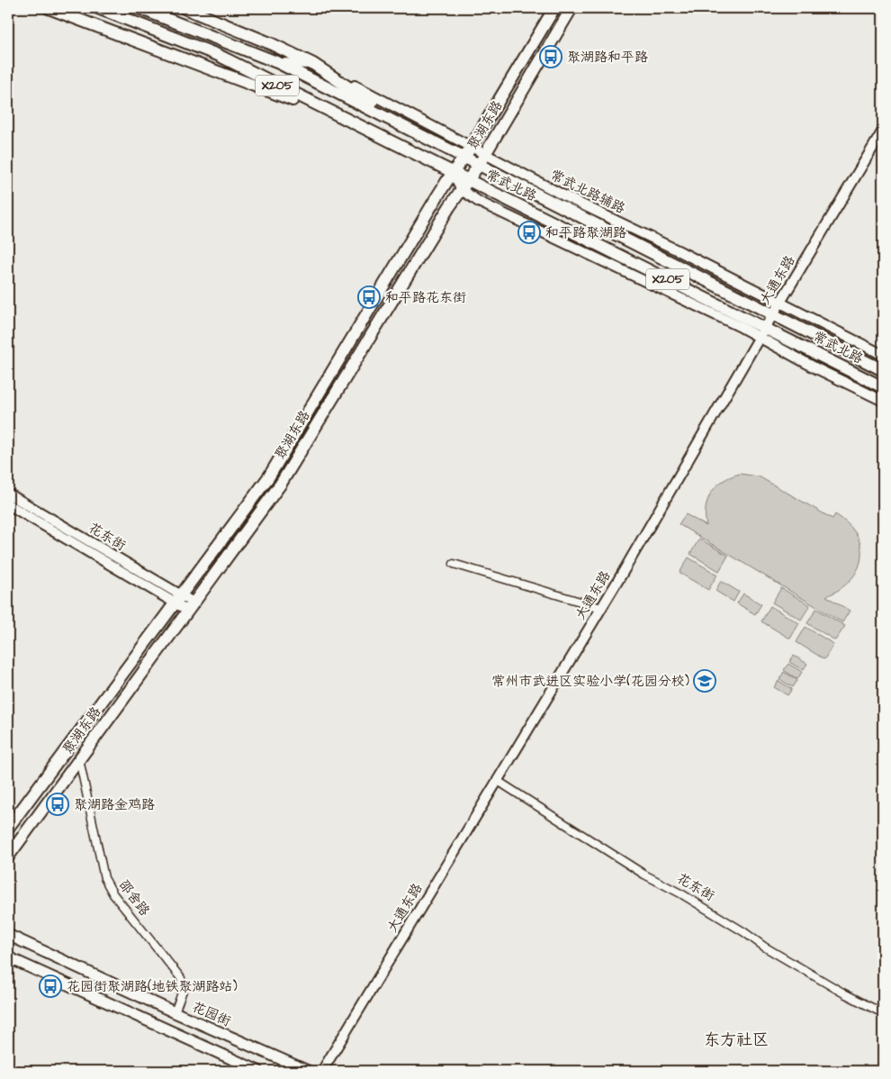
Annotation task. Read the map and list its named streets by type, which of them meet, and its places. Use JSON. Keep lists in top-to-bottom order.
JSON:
{
  "streets": {
    "main road": [
      "X205",
      "聚湖东路",
      "常武北路",
      "花园街"
    ],
    "street": [
      "常武北路辅路",
      "大通东路",
      "花东街",
      "邵舍路"
    ]
  },
  "crossings": [
    ["聚湖东路", "常武北路"],
    ["聚湖东路", "常武北路辅路"],
    ["聚湖东路", "花东街"],
    ["聚湖东路", "邵舍路"],
    ["常武北路", "常武北路辅路"],
    ["常武北路", "大通东路"],
    ["常武北路辅路", "大通东路"],
    ["大通东路", "花东街"],
    ["邵舍路", "花园街"]
  ],
  "districts": ["东方社区"],
  "places": {
    "bus stop": [
      "聚湖路和平路",
      "和平路聚湖路",
      "和平路花东街",
      "聚湖路金鸡路",
      "花园街聚湖路(地铁聚湖路站)"
    ],
    "school or university": ["常州市武进区实验小学(花园分校)"]
  }
}
